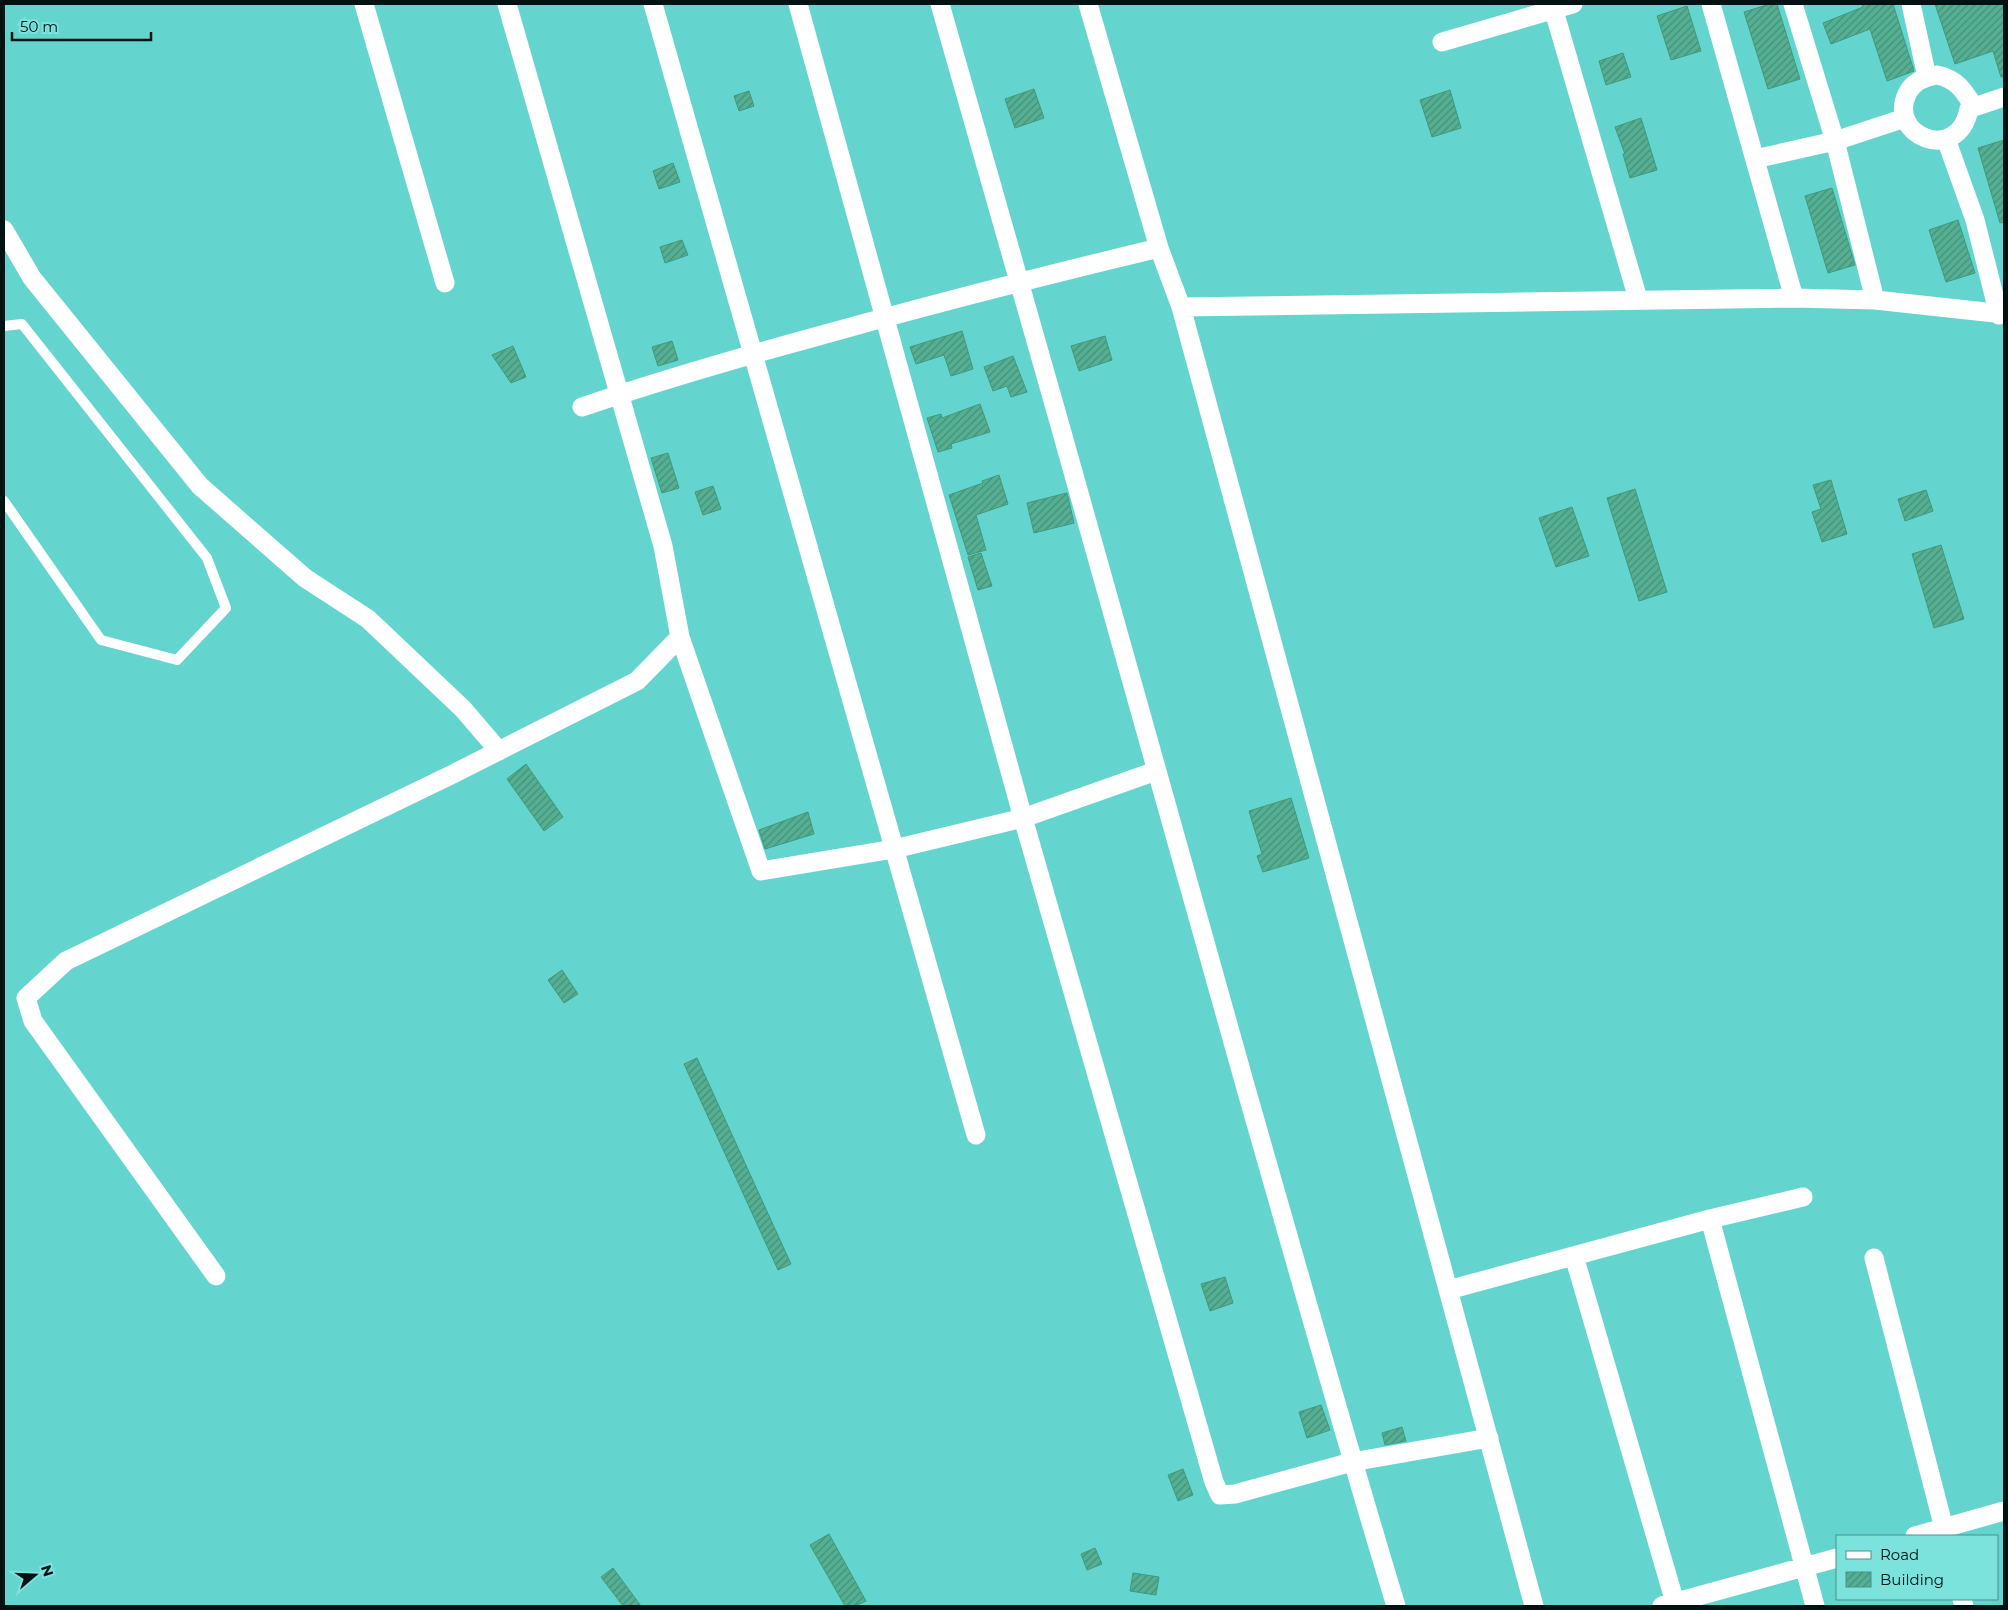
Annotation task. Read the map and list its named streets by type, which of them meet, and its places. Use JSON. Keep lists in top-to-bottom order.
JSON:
{
  "legend": ["Road", "Building"],
  "scale_bar": "50 m",
  "north": "right"
}
